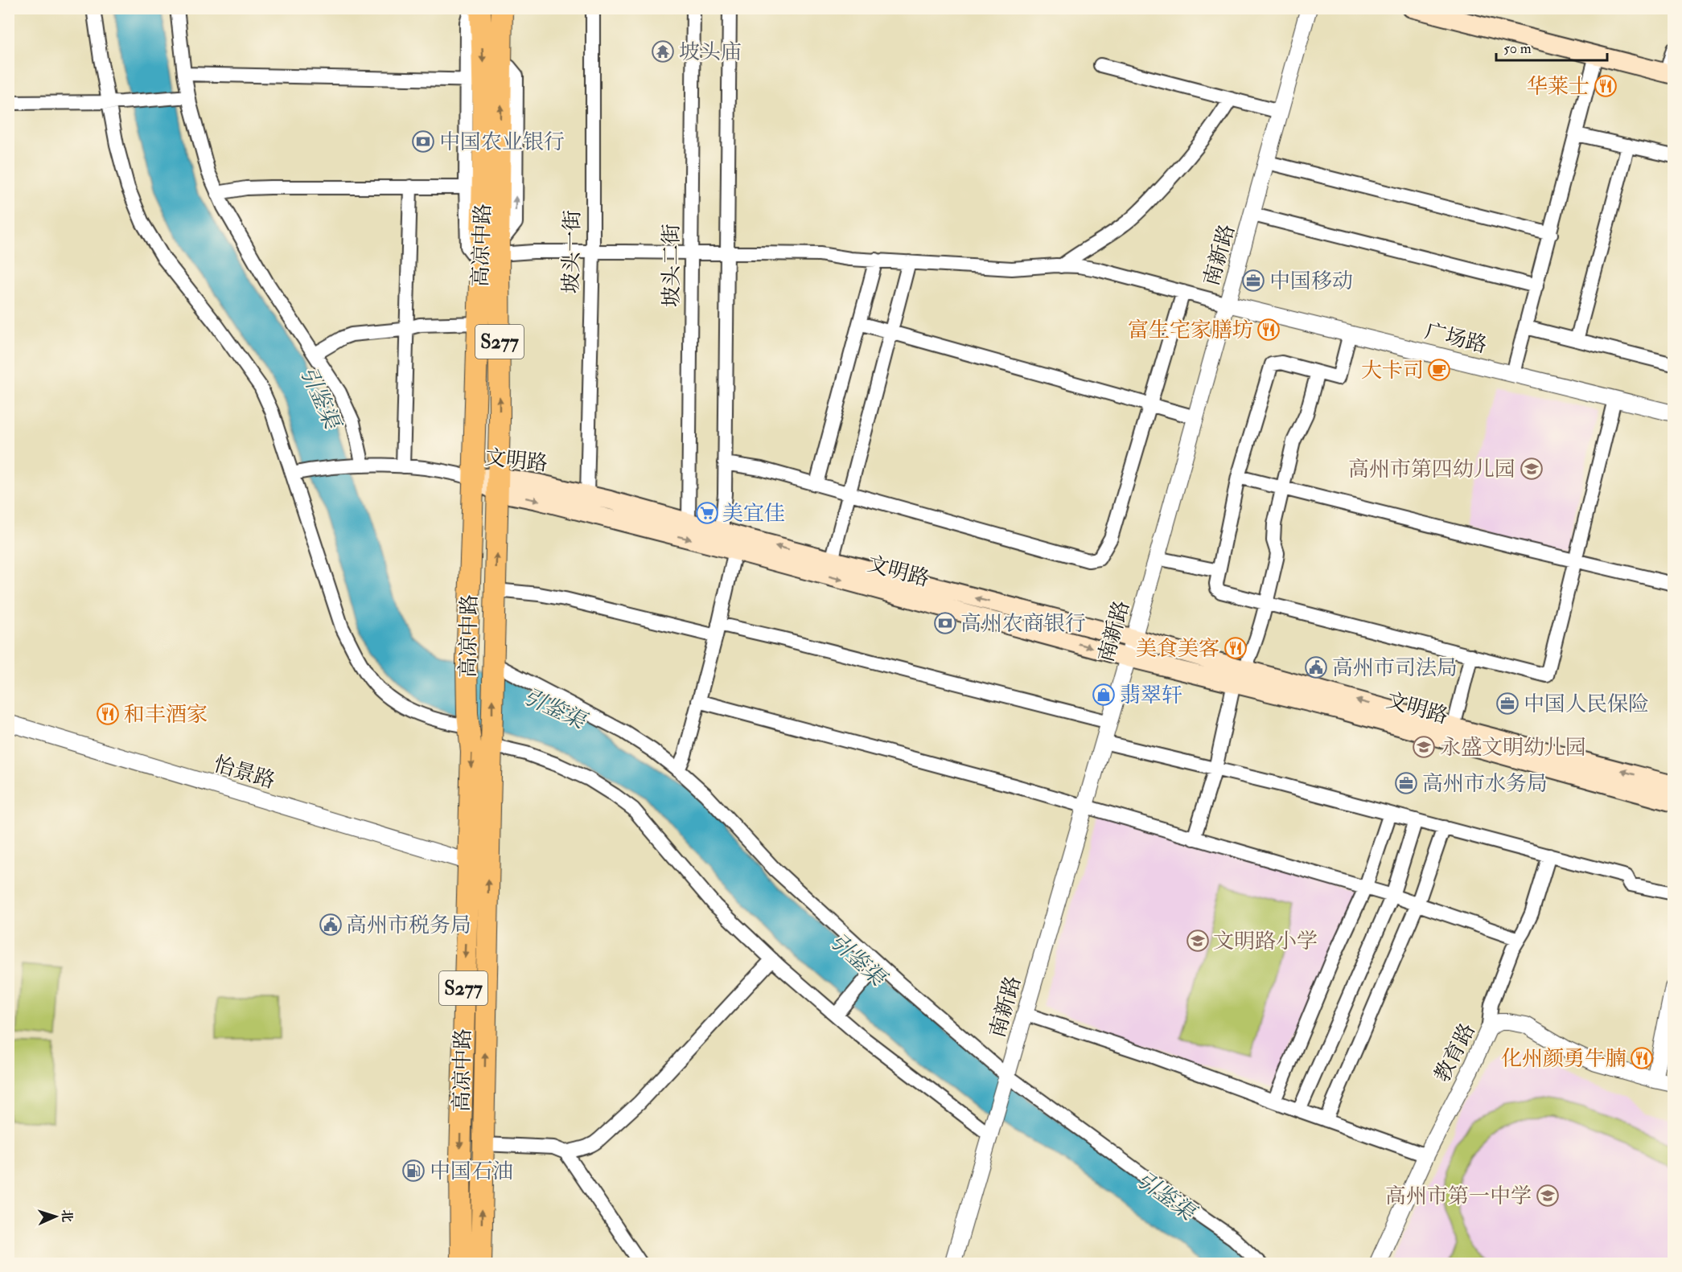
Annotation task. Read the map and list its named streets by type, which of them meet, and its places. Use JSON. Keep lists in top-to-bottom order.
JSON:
{
  "streets": {
    "main road": ["高凉中路", "S277", "文明路"],
    "street": [
      "坡头一街",
      "南新路",
      "坡头二街",
      "广场路",
      "怡景路",
      "教育路"
    ]
  },
  "crossings": [
    ["高凉中路", "文明路"],
    ["高凉中路", "怡景路"],
    ["坡头一街", "文明路"],
    ["南新路", "广场路"],
    ["南新路", "文明路"],
    ["坡头二街", "文明路"]
  ],
  "water": ["引鉴渠"],
  "places": {
    "temple": ["坡头庙"],
    "restaurant": [
      "华莱士",
      "富生宅家膳坊",
      "美食美客",
      "和丰酒家",
      "化州颜勇牛腩"
    ],
    "bank": ["中国农业银行", "高州农商银行"],
    "office": ["中国移动", "中国人民保险", "高州市水务局"],
    "cafe": ["大卡司"],
    "school or university": [
      "高州市第四幼儿园",
      "永盛文明幼儿园",
      "文明路小学",
      "高州市第一中学"
    ],
    "supermarket": ["美宜佳"],
    "public building": ["高州市司法局", "高州市税务局"],
    "shop": ["翡翠轩"],
    "fuel station": ["中国石油"]
  },
  "scale_bar": "50 m",
  "north": "right"
}
